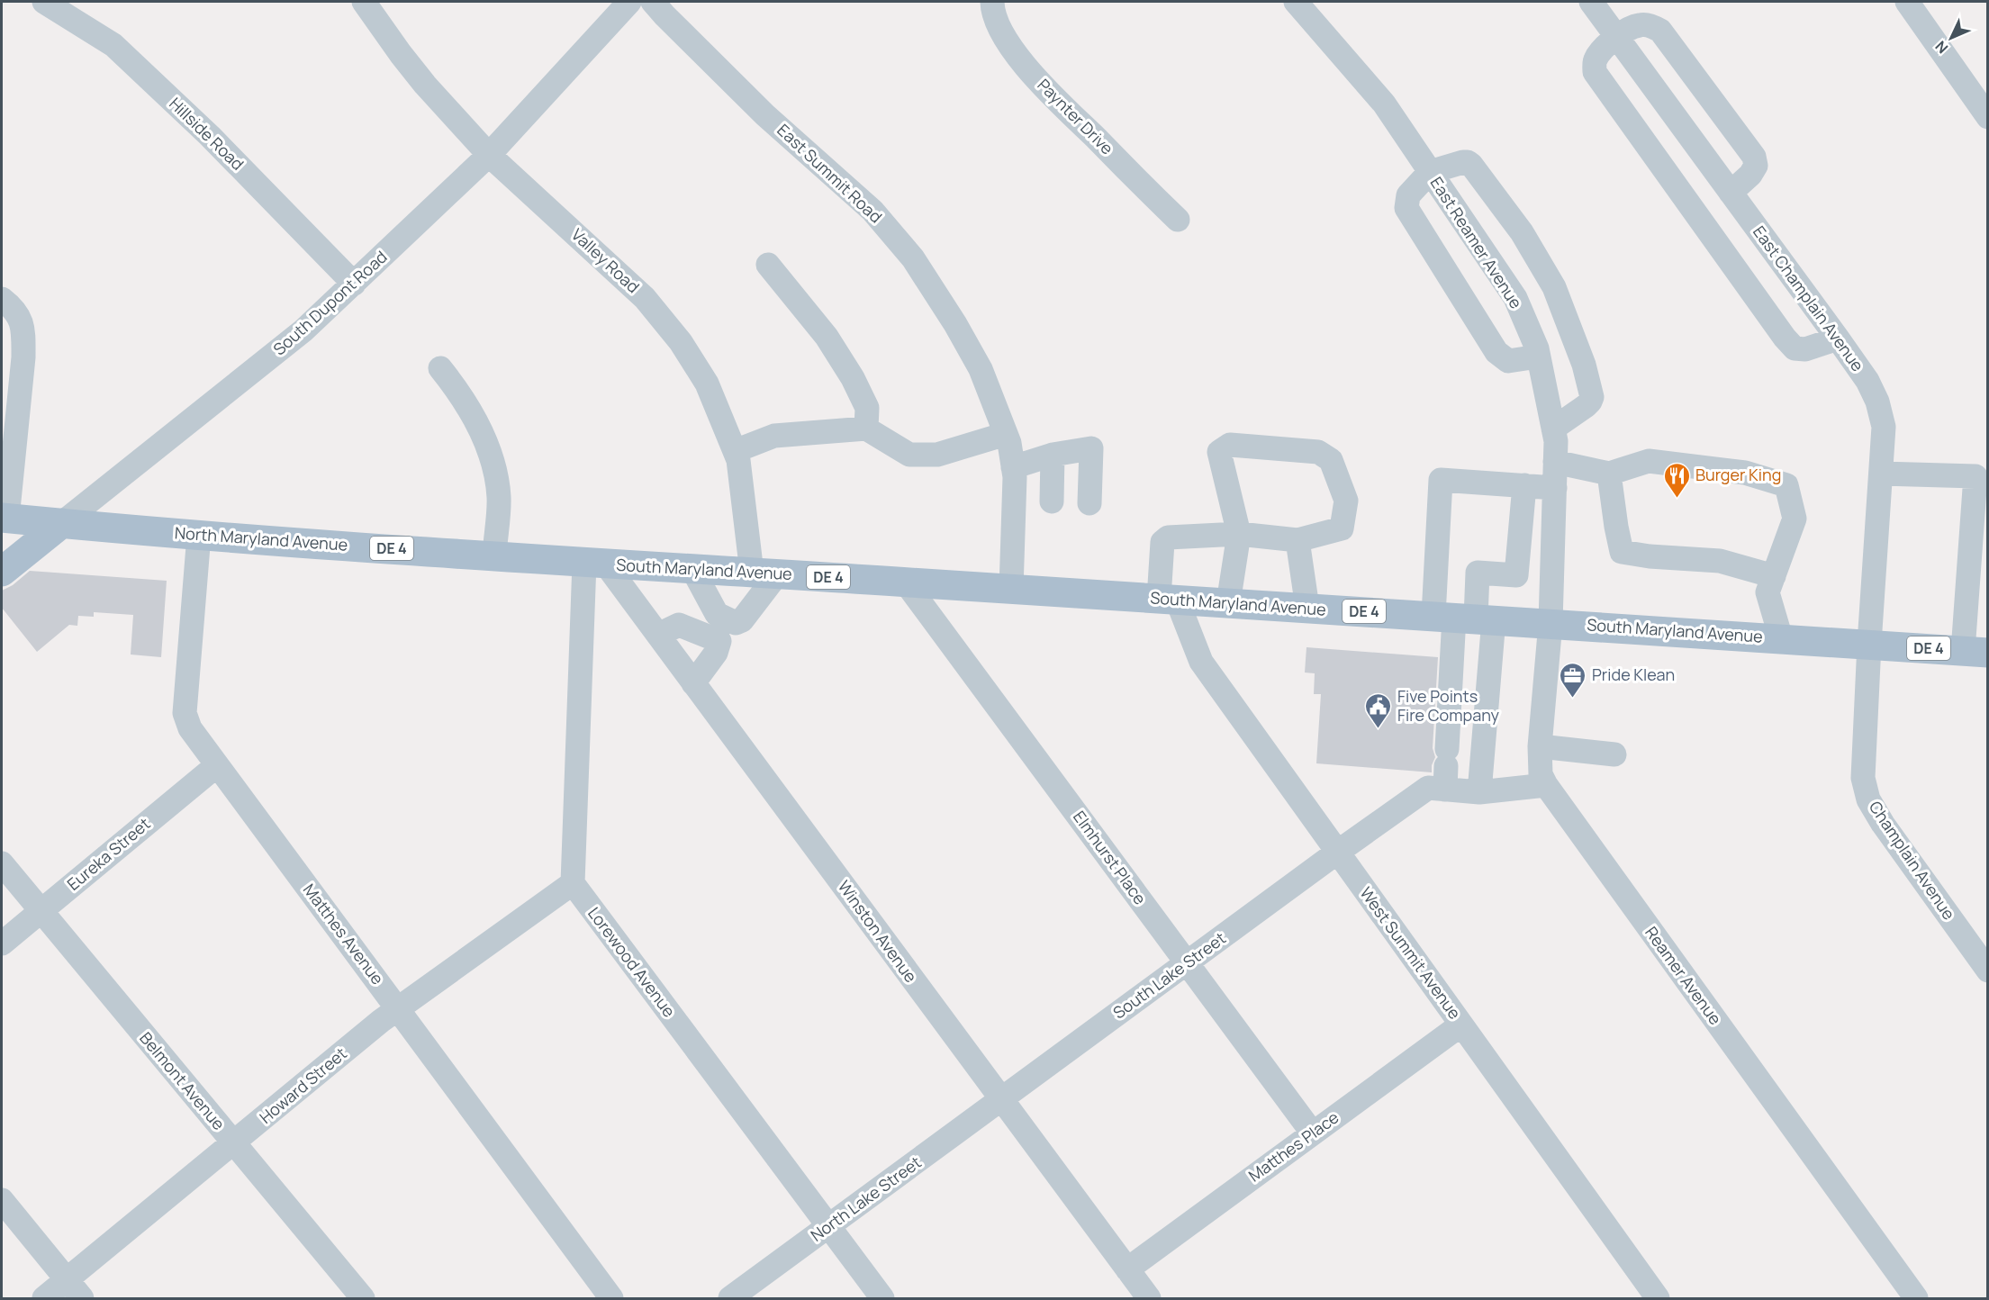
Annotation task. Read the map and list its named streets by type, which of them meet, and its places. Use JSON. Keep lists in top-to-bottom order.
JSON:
{
  "streets": {
    "main road": [
      "South Dupont Road",
      "North Maryland Avenue",
      "DE 4",
      "South Maryland Avenue"
    ],
    "street": [
      "Paynter Drive",
      "Hillside Road",
      "East Summit Road",
      "East Reamer Avenue",
      "Valley Road",
      "East Champlain Avenue",
      "Eureka Street",
      "Elmhurst Place",
      "Champlain Avenue",
      "Winston Avenue",
      "Matthes Avenue",
      "West Summit Avenue",
      "Lorewood Avenue",
      "South Lake Street",
      "Reamer Avenue",
      "Belmont Avenue",
      "Howard Street",
      "Matthes Place",
      "North Lake Street"
    ]
  },
  "crossings": [
    ["Hillside Road", "South Dupont Road"],
    ["East Summit Road", "South Maryland Avenue"],
    ["East Reamer Avenue", "South Maryland Avenue"],
    ["East Reamer Avenue", "Reamer Avenue"],
    ["Valley Road", "South Dupont Road"],
    ["Valley Road", "South Maryland Avenue"],
    ["East Champlain Avenue", "South Maryland Avenue"],
    ["East Champlain Avenue", "Champlain Avenue"],
    ["South Dupont Road", "North Maryland Avenue"],
    ["North Maryland Avenue", "South Maryland Avenue"],
    ["North Maryland Avenue", "Winston Avenue"],
    ["North Maryland Avenue", "Matthes Avenue"],
    ["South Maryland Avenue", "Elmhurst Place"],
    ["South Maryland Avenue", "Champlain Avenue"],
    ["South Maryland Avenue", "Winston Avenue"],
    ["South Maryland Avenue", "West Summit Avenue"],
    ["South Maryland Avenue", "Reamer Avenue"],
    ["Eureka Street", "Matthes Avenue"],
    ["Eureka Street", "Belmont Avenue"],
    ["Elmhurst Place", "South Lake Street"],
    ["Elmhurst Place", "Matthes Place"],
    ["Winston Avenue", "South Lake Street"],
    ["Winston Avenue", "Matthes Place"],
    ["Winston Avenue", "North Lake Street"],
    ["Matthes Avenue", "Howard Street"],
    ["West Summit Avenue", "South Lake Street"],
    ["West Summit Avenue", "Matthes Place"],
    ["Lorewood Avenue", "Howard Street"],
    ["Lorewood Avenue", "North Lake Street"],
    ["South Lake Street", "Reamer Avenue"],
    ["South Lake Street", "North Lake Street"],
    ["Belmont Avenue", "Howard Street"]
  ],
  "places": {
    "restaurant": ["Burger King"],
    "office": ["Pride Klean"],
    "public building": ["Five Points Fire Company"]
  },
  "north": "bottom left"
}
